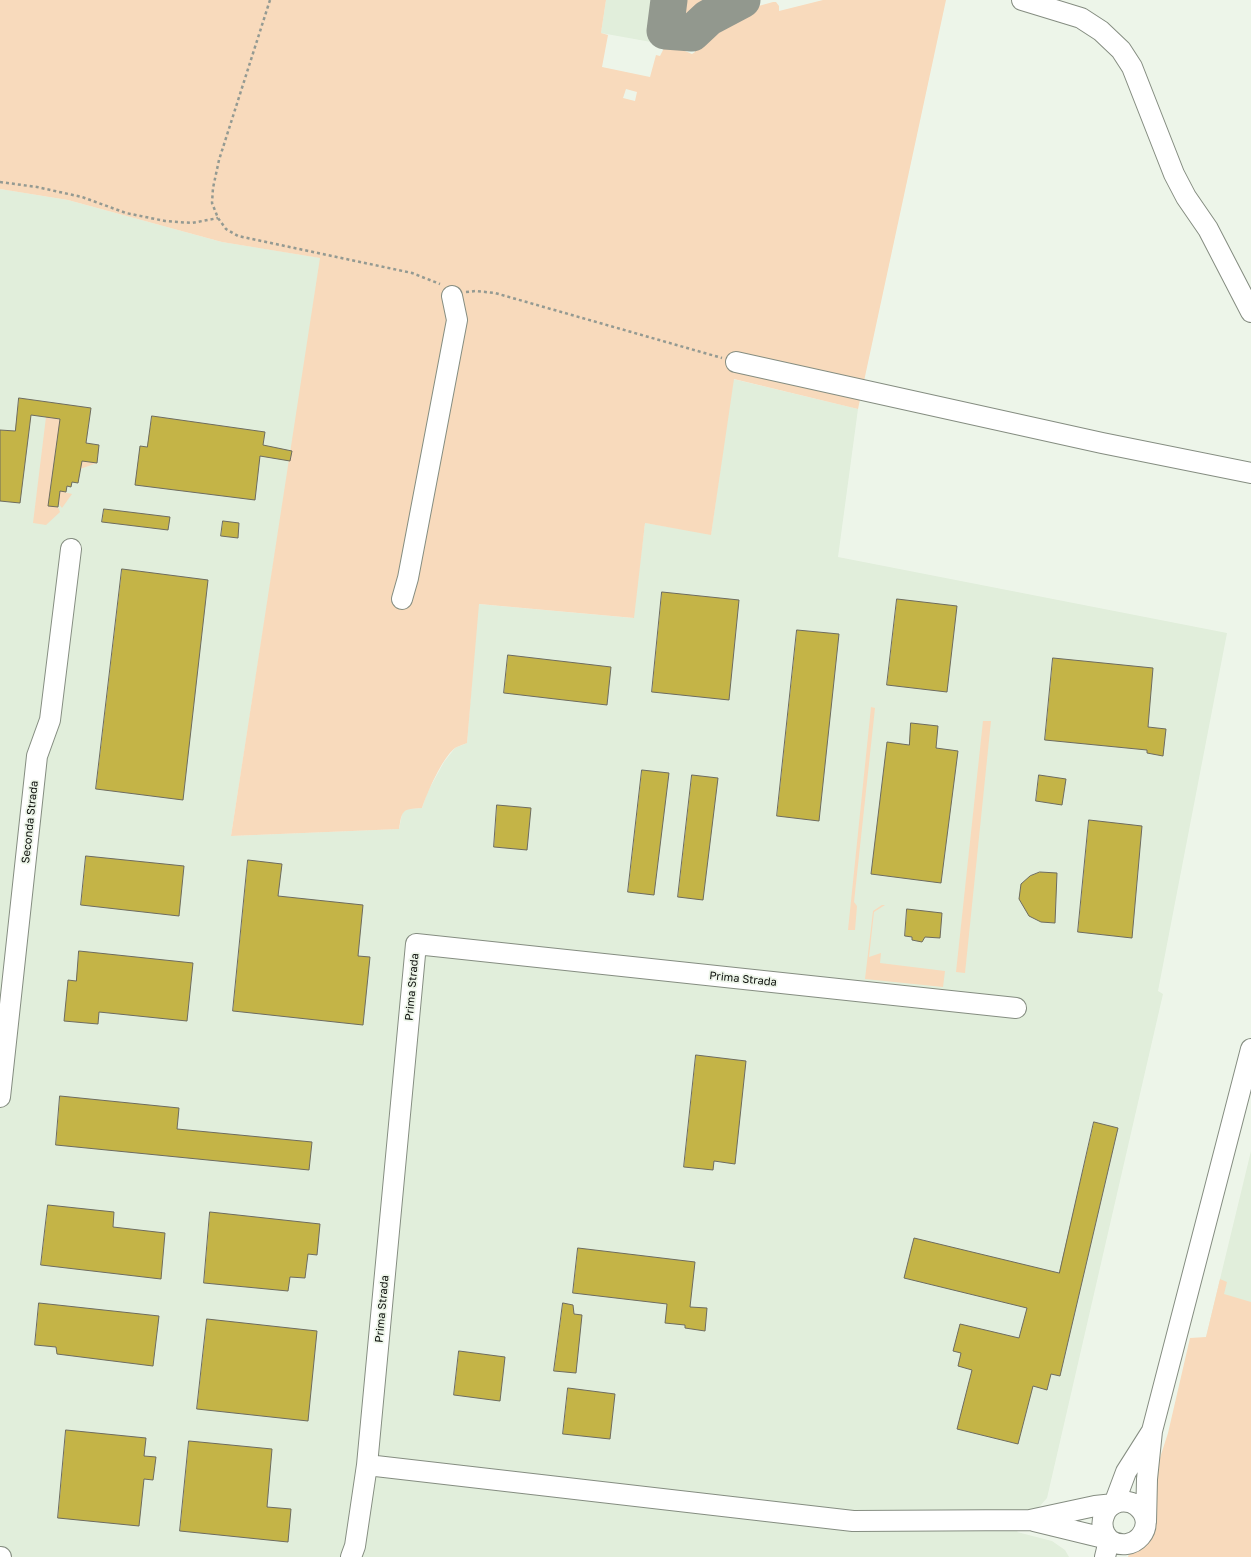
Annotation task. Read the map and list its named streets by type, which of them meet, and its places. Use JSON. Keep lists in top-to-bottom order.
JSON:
{
  "streets": {
    "street": ["Seconda Strada", "Prima Strada"]
  }
}
